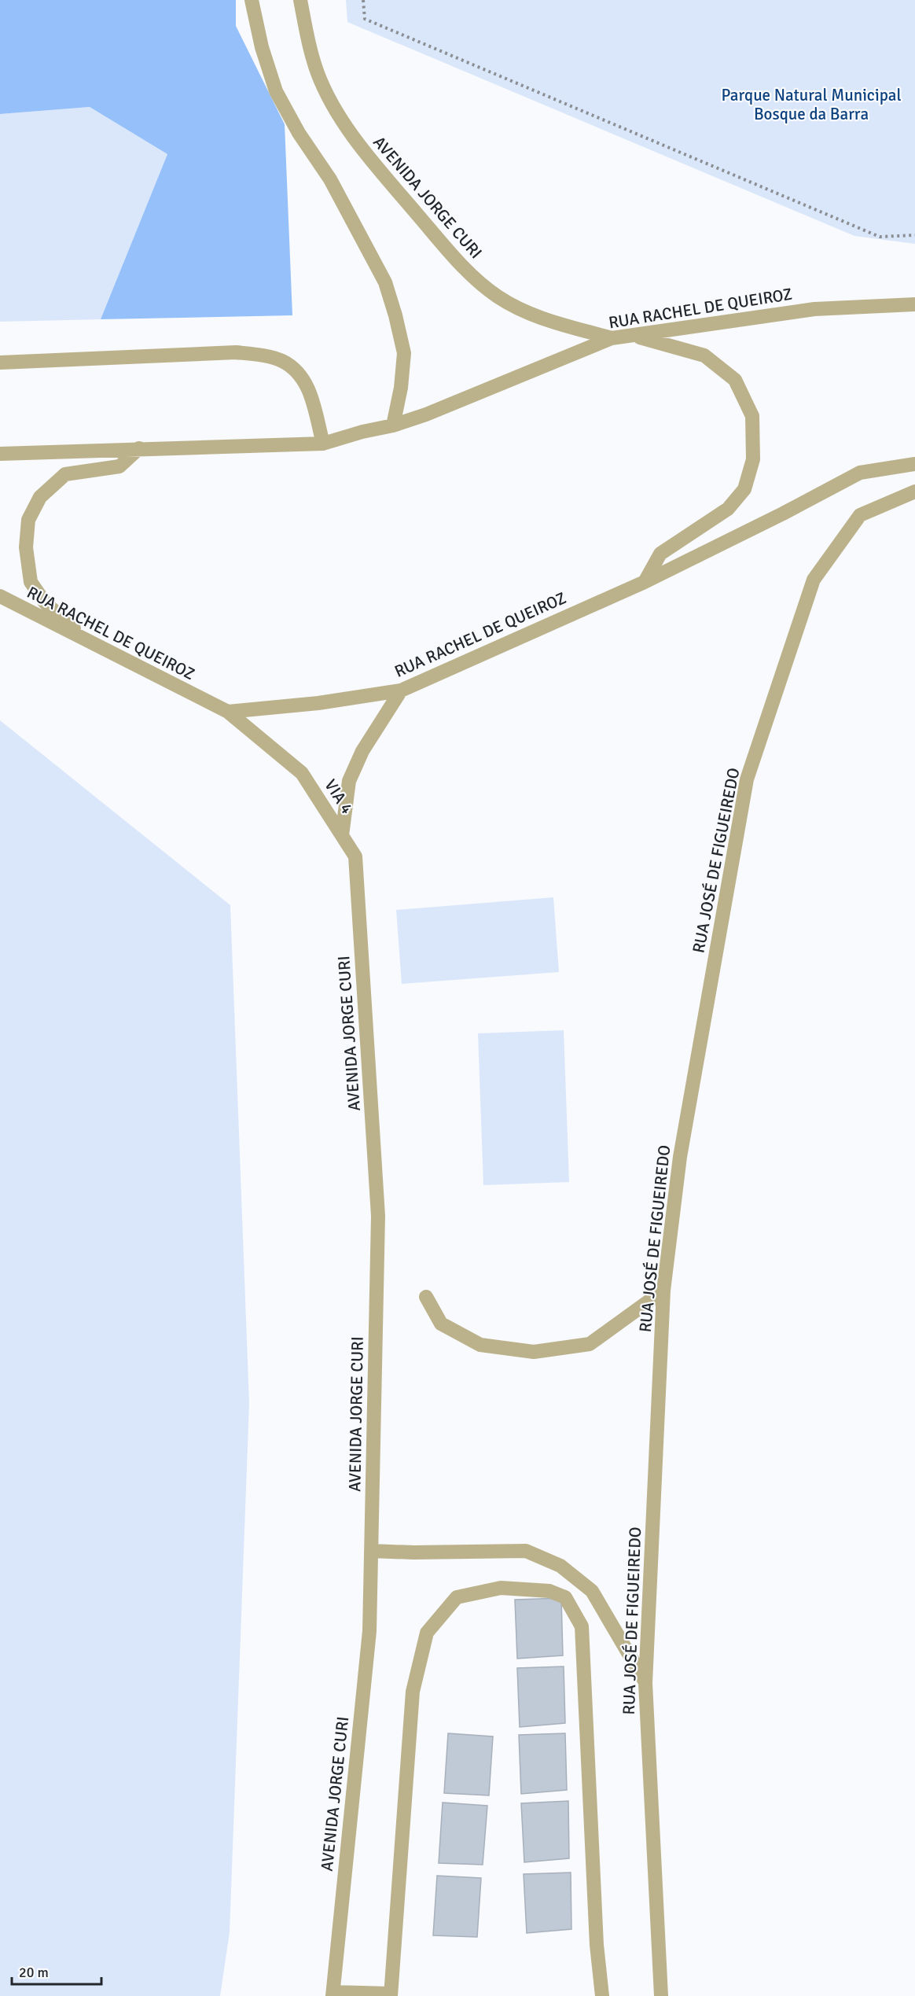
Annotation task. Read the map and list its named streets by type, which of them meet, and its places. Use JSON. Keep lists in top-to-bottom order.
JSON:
{
  "streets": {
    "street": [
      "AVENIDA JORGE CURI",
      "RUA RACHEL DE QUEIROZ",
      "VIA 4",
      "RUA JOSÉ DE FIGUEIREDO"
    ]
  },
  "crossings": [
    ["AVENIDA JORGE CURI", "RUA RACHEL DE QUEIROZ"],
    ["AVENIDA JORGE CURI", "VIA 4"],
    ["RUA RACHEL DE QUEIROZ", "VIA 4"]
  ],
  "parks": ["Parque Natural Municipal Bosque da Barra"],
  "scale_bar": "20 m"
}
